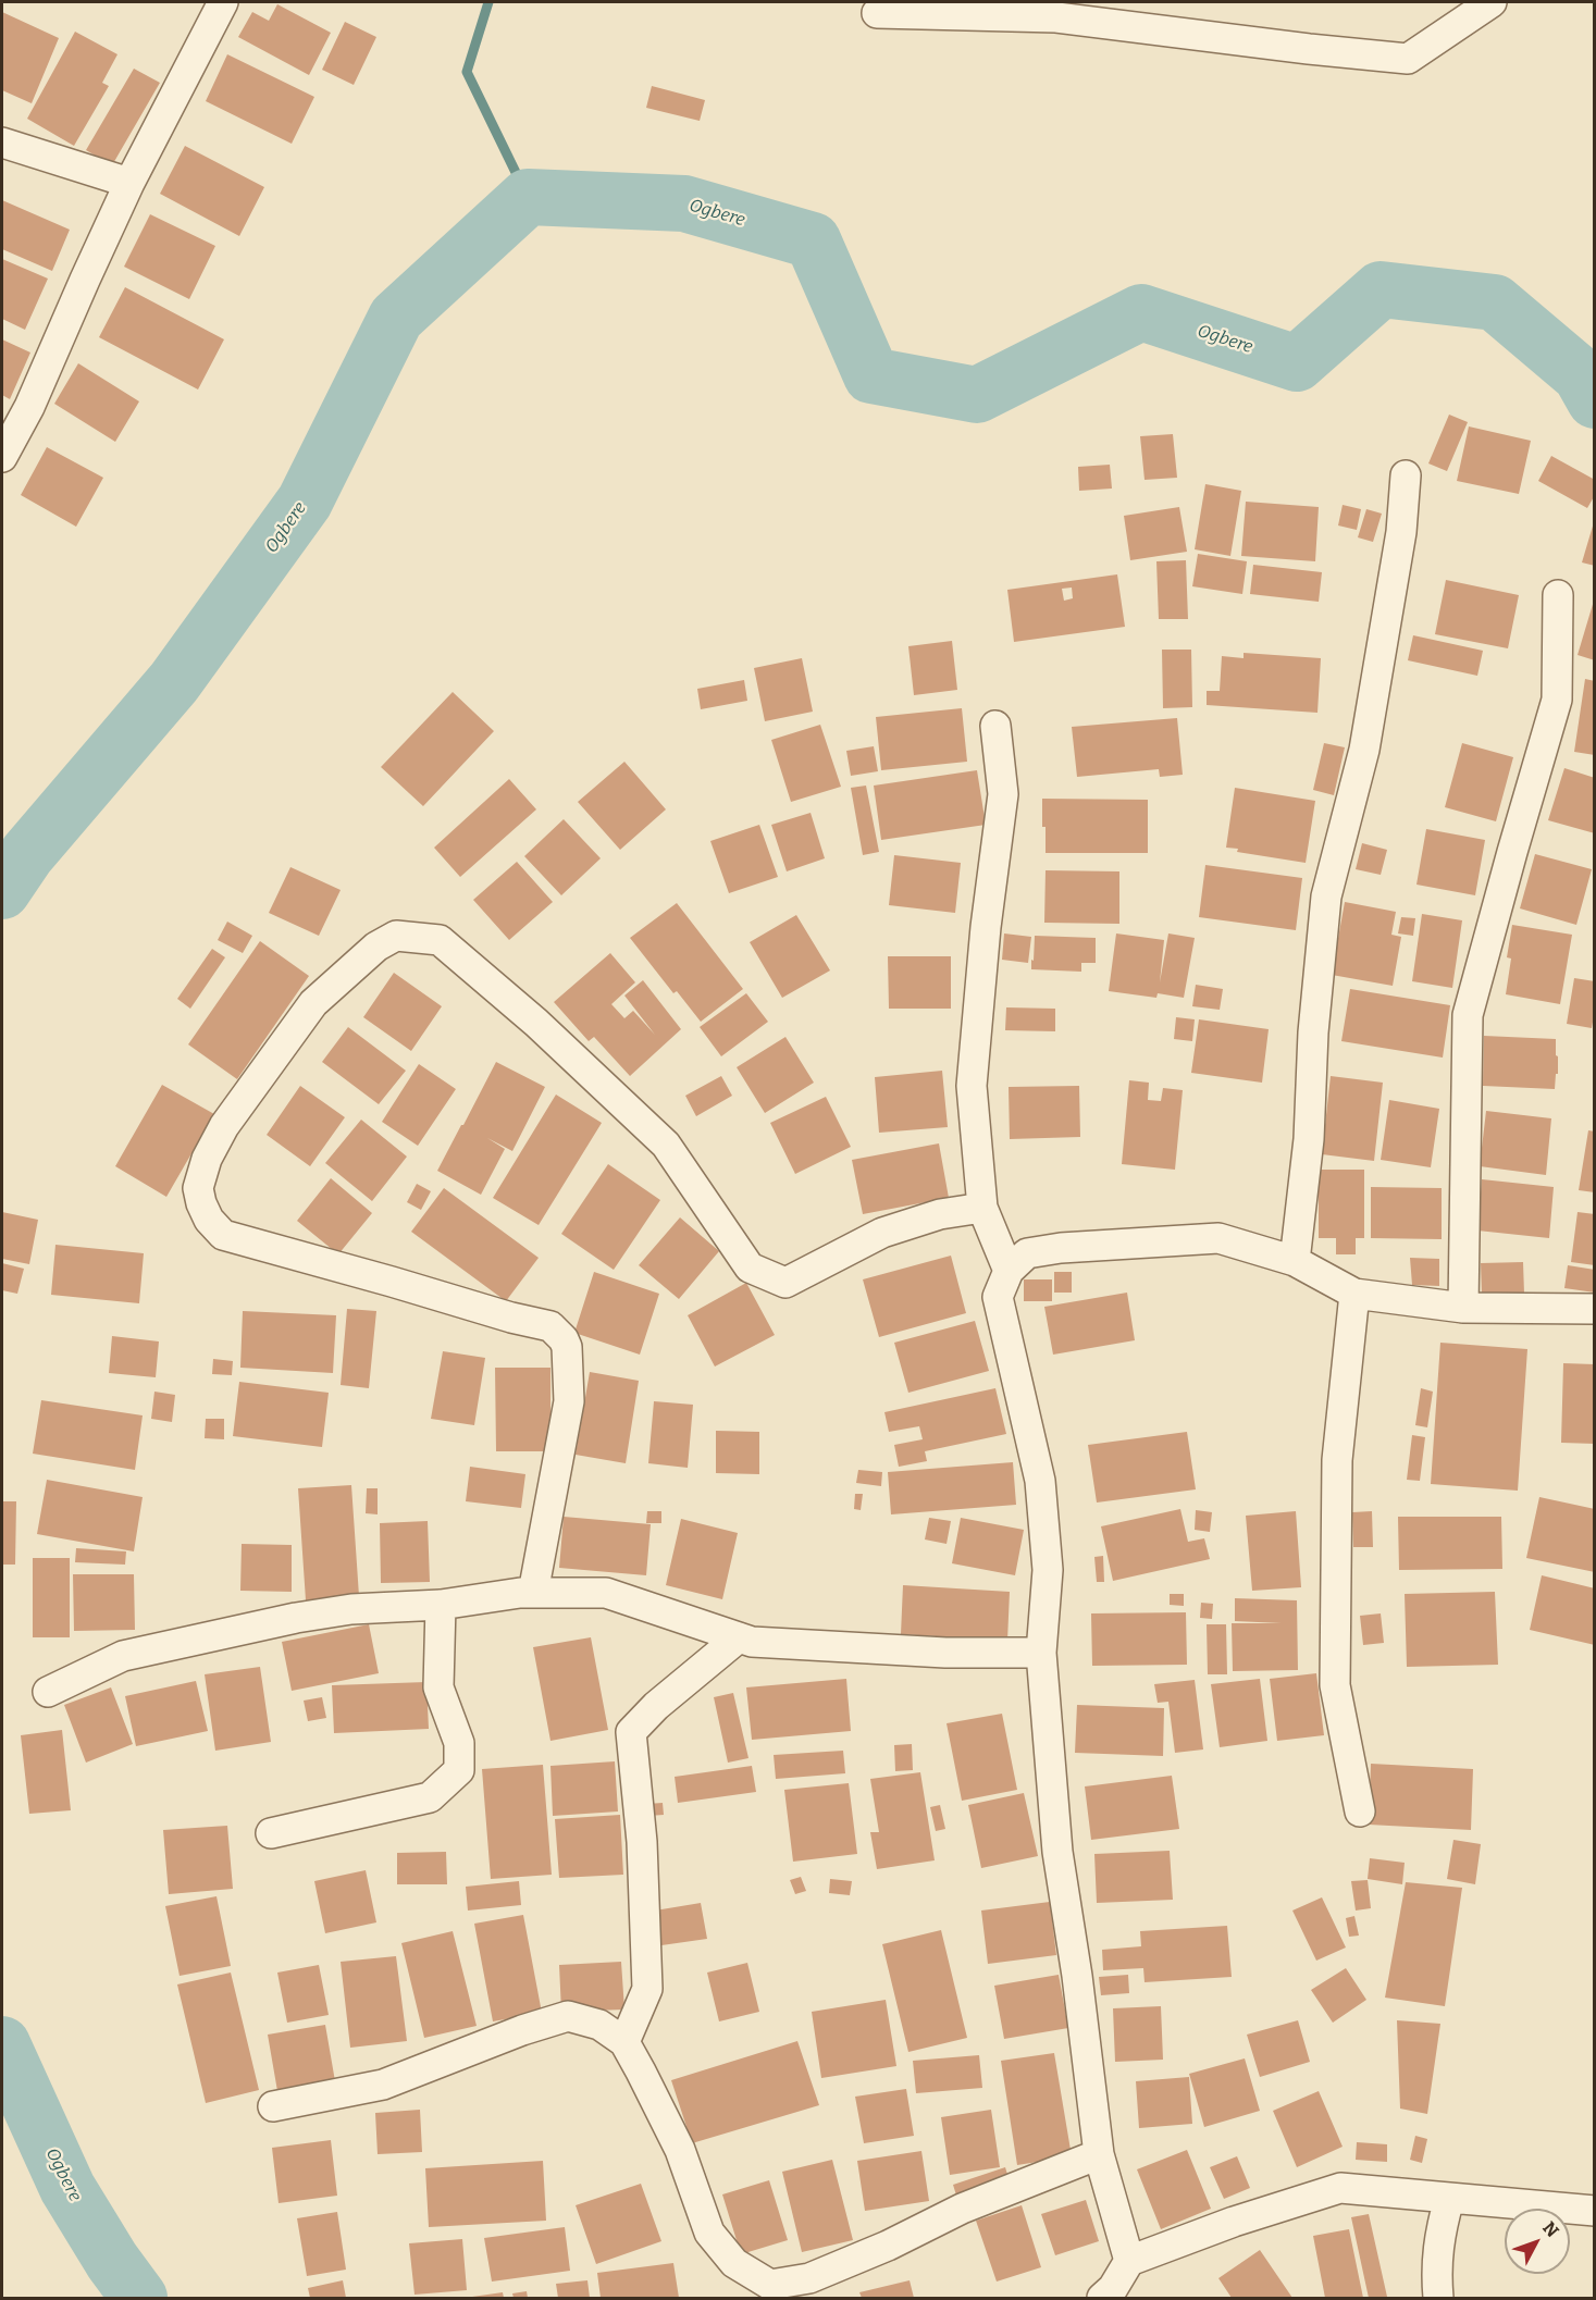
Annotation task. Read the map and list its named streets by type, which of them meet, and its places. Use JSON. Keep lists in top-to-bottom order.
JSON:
{
  "water": ["Ogbere"],
  "north": "top right"
}
